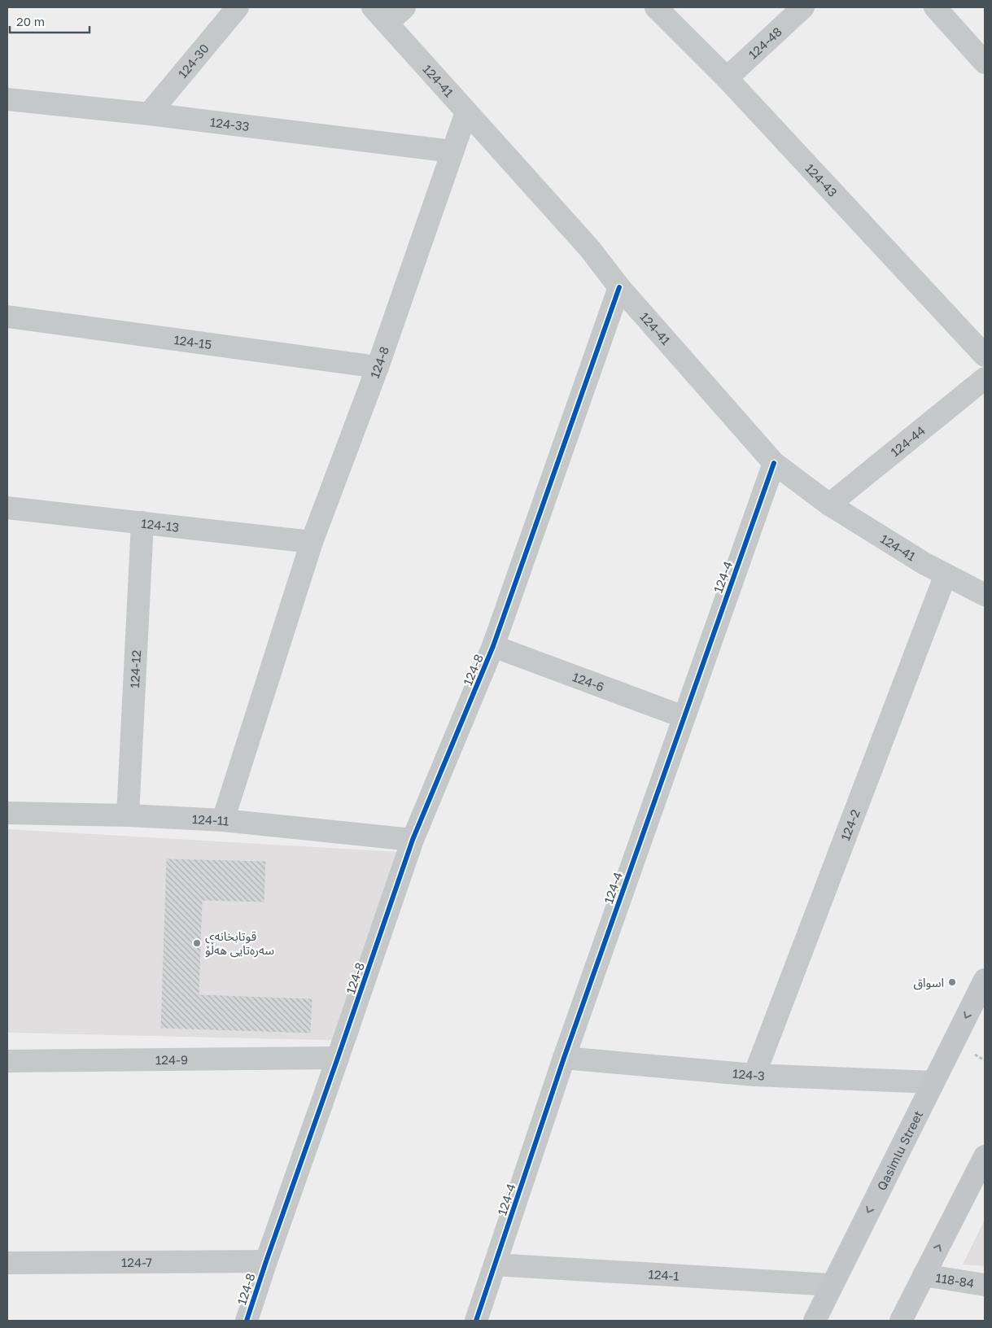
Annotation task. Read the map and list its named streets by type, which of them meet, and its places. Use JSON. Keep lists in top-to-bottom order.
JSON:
{
  "streets": {
    "main road": ["Qasimlu Street"],
    "street": [
      "124-48",
      "124-30",
      "124-41",
      "124-33",
      "124-43",
      "124-15",
      "124-8",
      "124-44",
      "124-13",
      "124-4",
      "124-12",
      "124-6",
      "124-11",
      "124-2",
      "124-9",
      "124-3",
      "124-7",
      "124-1",
      "118-84"
    ]
  },
  "crossings": [
    ["124-48", "124-43"],
    ["124-30", "124-33"],
    ["124-41", "124-8"],
    ["124-41", "124-44"],
    ["124-41", "124-4"],
    ["124-41", "124-2"],
    ["124-33", "124-8"],
    ["124-15", "124-8"],
    ["124-8", "124-13"],
    ["124-8", "124-6"],
    ["124-8", "124-11"],
    ["124-8", "124-9"],
    ["124-8", "124-7"],
    ["124-13", "124-12"],
    ["124-4", "124-6"],
    ["124-4", "124-3"],
    ["124-4", "124-1"],
    ["124-12", "124-11"],
    ["124-2", "124-3"],
    ["124-3", "Qasimlu Street"],
    ["Qasimlu Street", "124-1"]
  ],
  "places": ["قوتابخانەی سەرەتایی هەڵۆ", "اسواق"],
  "scale_bar": "20 m"
}
